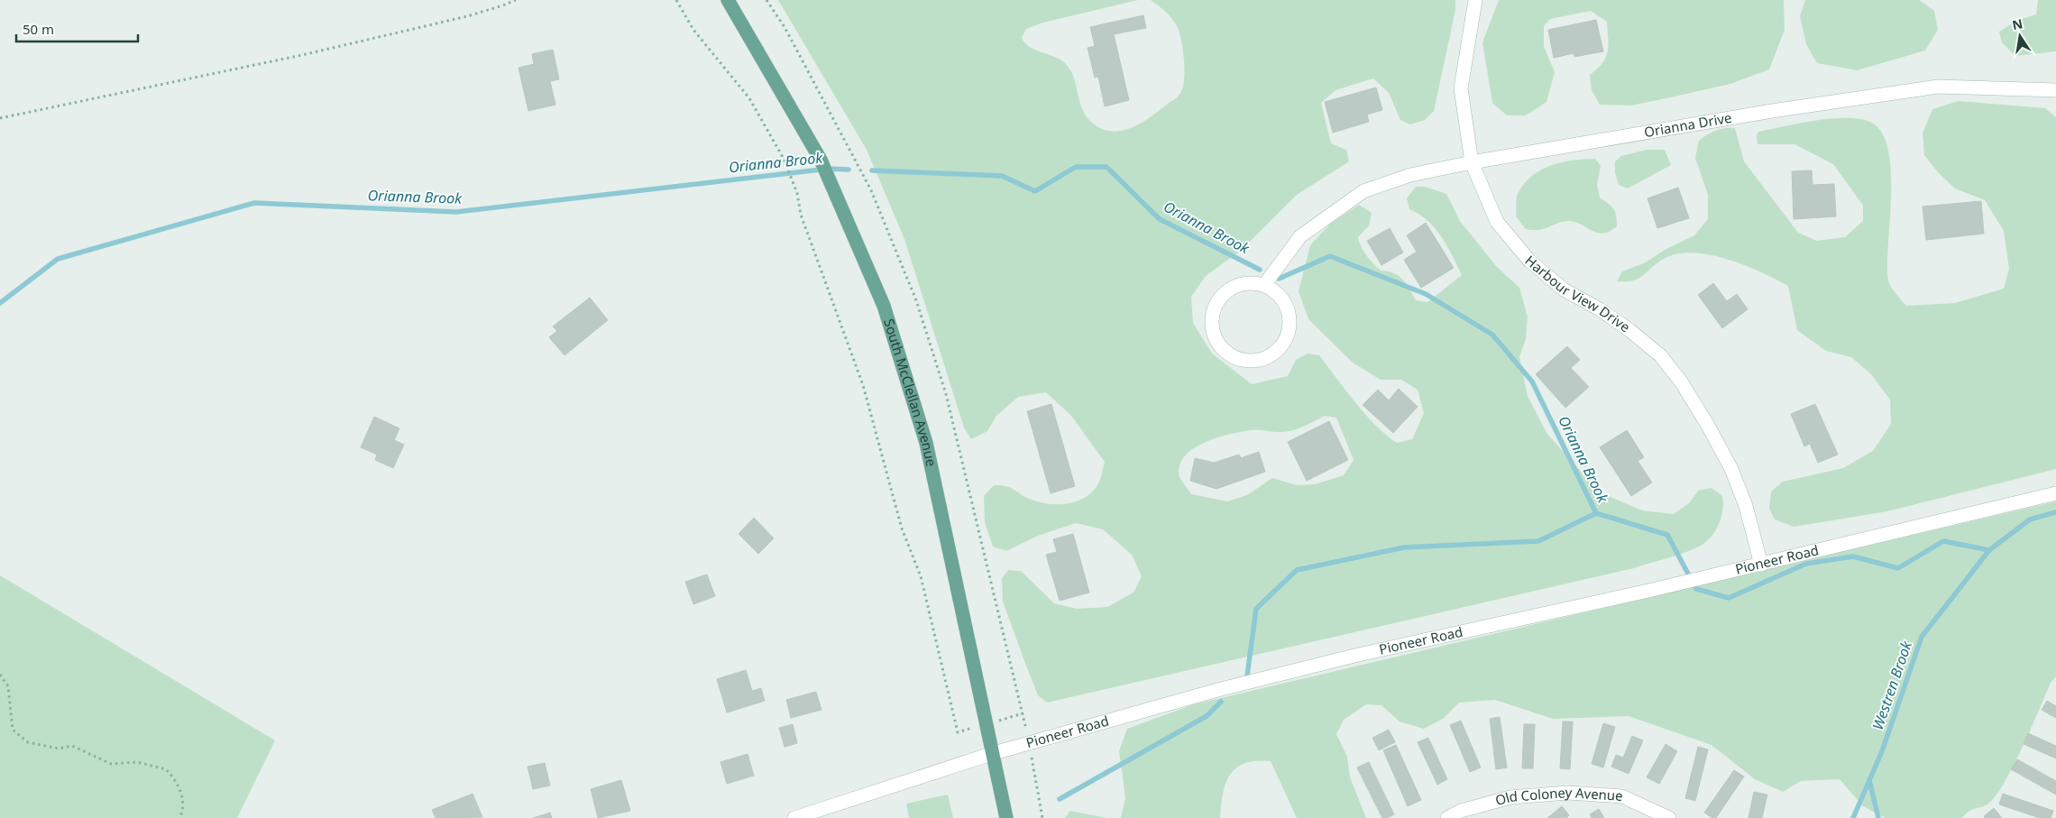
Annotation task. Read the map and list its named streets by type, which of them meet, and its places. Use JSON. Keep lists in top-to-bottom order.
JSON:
{
  "streets": {
    "main road": ["South McClellan Avenue"],
    "street": [
      "Orianna Drive",
      "Harbour View Drive",
      "Pioneer Road",
      "Old Coloney Avenue"
    ]
  },
  "crossings": [
    ["Orianna Drive", "Harbour View Drive"],
    ["Harbour View Drive", "Pioneer Road"],
    ["South McClellan Avenue", "Pioneer Road"]
  ],
  "water": ["Orianna Brook", "Westren Brook"],
  "scale_bar": "50 m",
  "north": "top"
}
